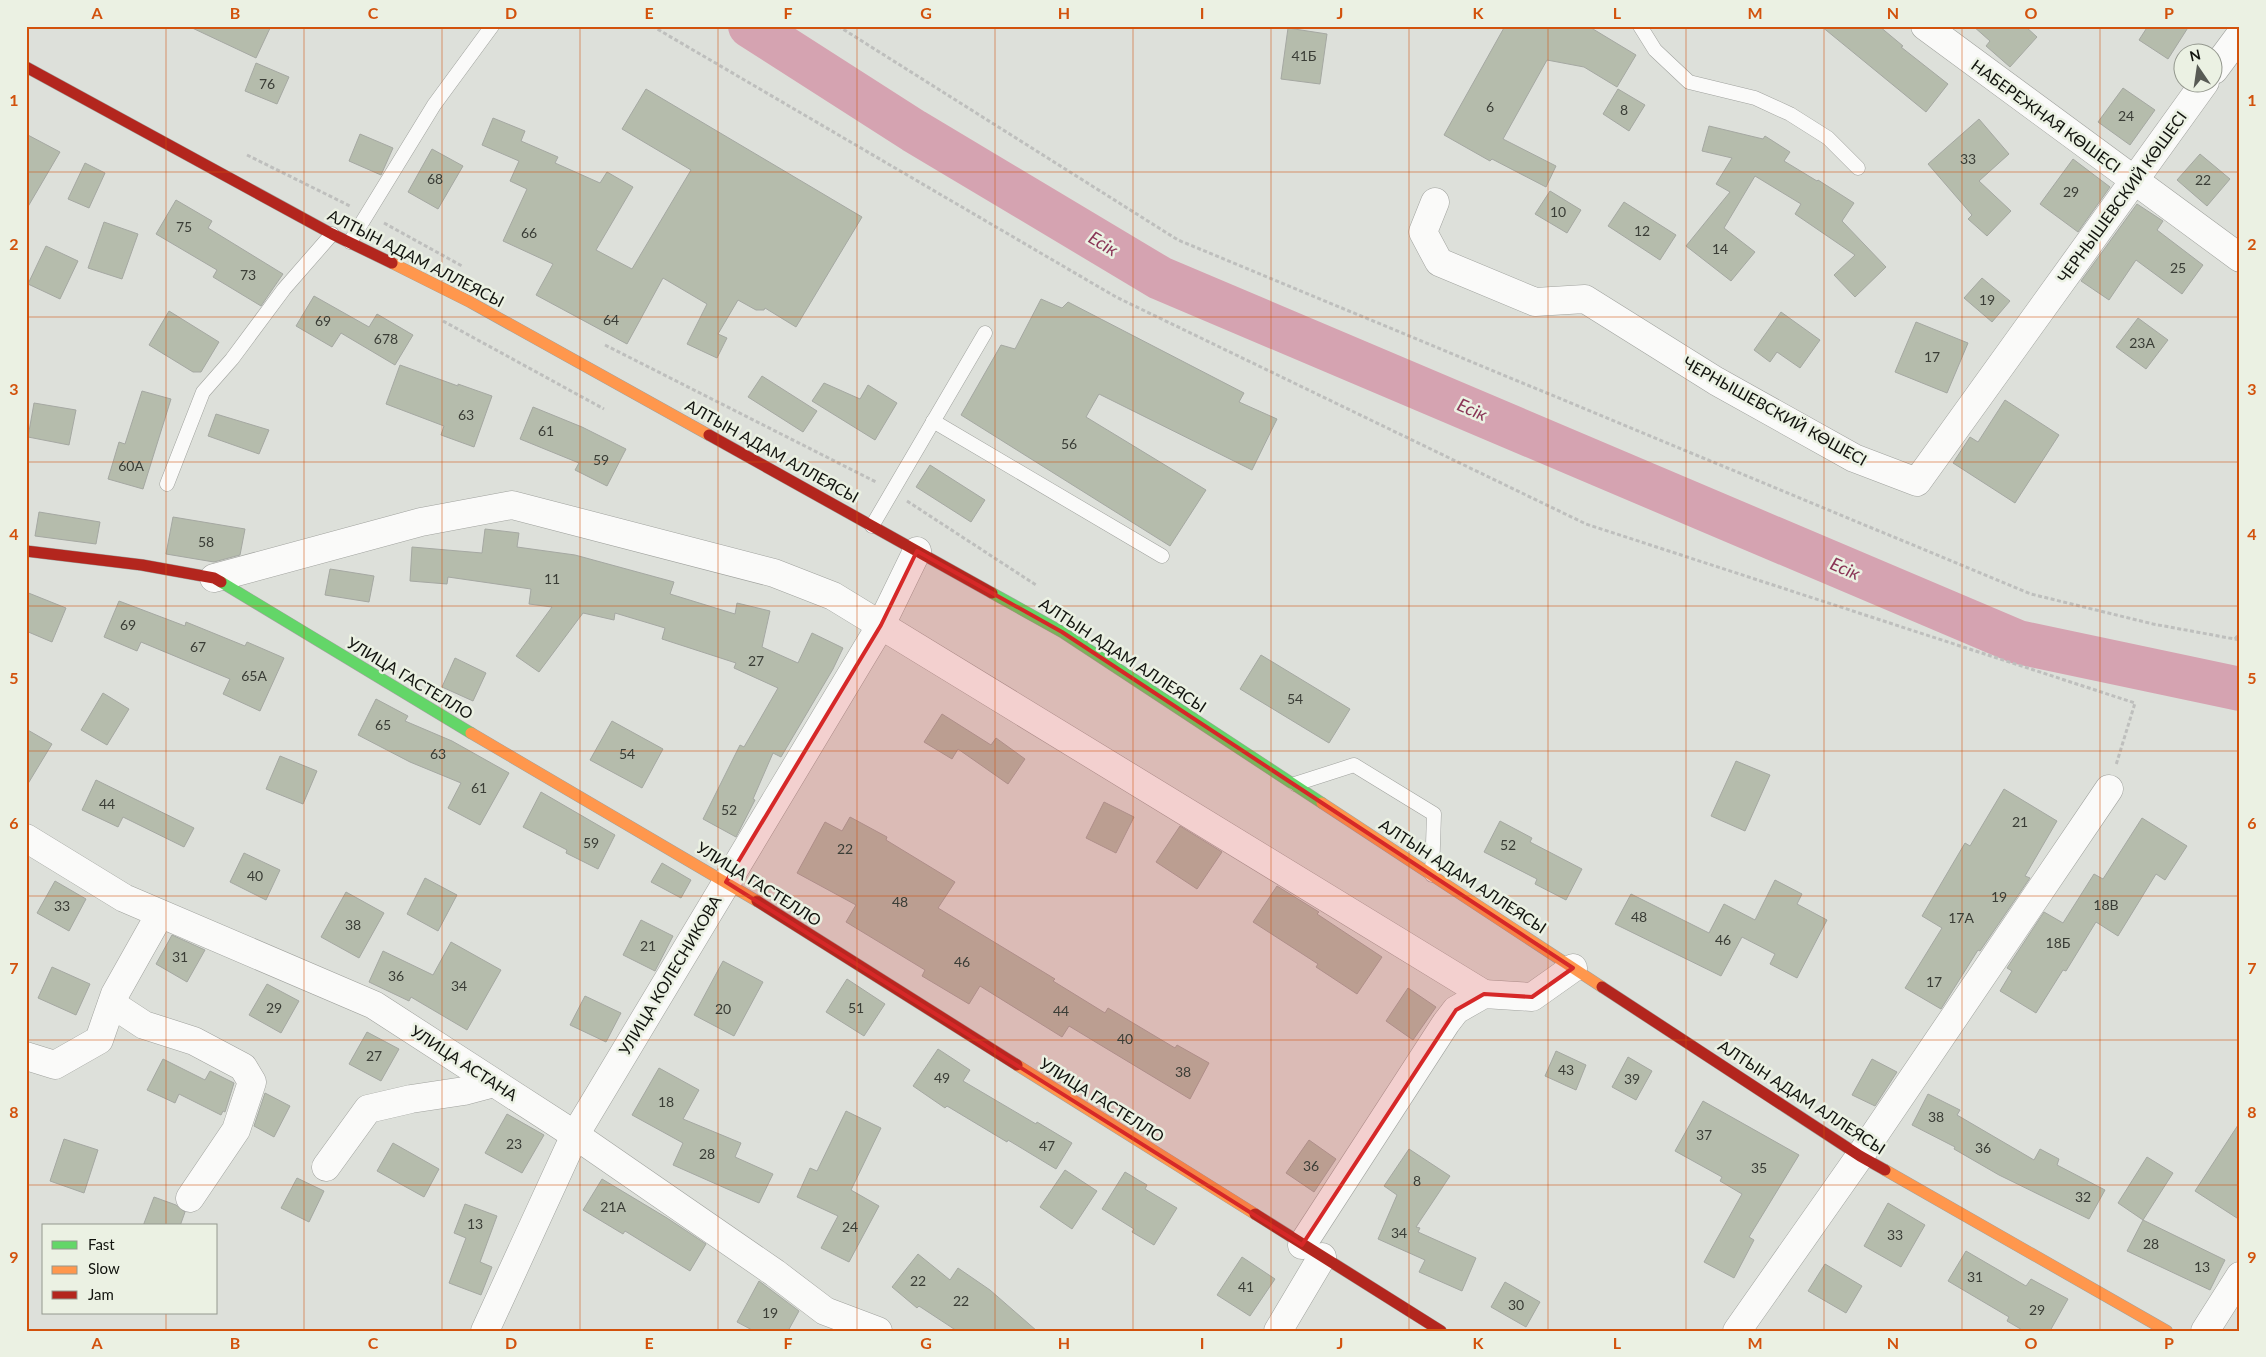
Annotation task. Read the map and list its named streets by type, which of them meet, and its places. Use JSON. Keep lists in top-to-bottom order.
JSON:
{
  "streets": {
    "main road": ["АЛТЫН АДАМ АЛЛЕЯСЫ", "УЛИЦА ГАСТЕЛЛО"],
    "street": [
      "НАБЕРЕЖНАЯ КӨШЕСІ",
      "ЧЕРНЫШЕВСКИЙ КӨШЕСІ",
      "УЛИЦА КОЛЕСНИКОВА",
      "УЛИЦА АСТАНА"
    ]
  },
  "crossings": [
    ["НАБЕРЕЖНАЯ КӨШЕСІ", "ЧЕРНЫШЕВСКИЙ КӨШЕСІ"],
    ["АЛТЫН АДАМ АЛЛЕЯСЫ", "УЛИЦА КОЛЕСНИКОВА"],
    ["УЛИЦА ГАСТЕЛЛО", "УЛИЦА КОЛЕСНИКОВА"],
    ["УЛИЦА КОЛЕСНИКОВА", "УЛИЦА АСТАНА"]
  ],
  "water": ["Есік"],
  "house_numbers": [
    "41Б",
    "76",
    "6",
    "8",
    "24",
    "33",
    "68",
    "22",
    "29",
    "10",
    "75",
    "12",
    "66",
    "14",
    "25",
    "73",
    "19",
    "64",
    "69",
    "678",
    "23А",
    "17",
    "63",
    "61",
    "56",
    "59",
    "60А",
    "58",
    "11",
    "69",
    "67",
    "27",
    "65А",
    "54",
    "65",
    "63",
    "54",
    "61",
    "44",
    "52",
    "21",
    "59",
    "52",
    "22",
    "40",
    "19",
    "48",
    "18В",
    "33",
    "48",
    "17А",
    "38",
    "46",
    "18Б",
    "21",
    "31",
    "46",
    "36",
    "17",
    "34",
    "29",
    "51",
    "20",
    "44",
    "40",
    "27",
    "43",
    "38",
    "49",
    "39",
    "18",
    "38",
    "37",
    "23",
    "47",
    "36",
    "28",
    "36",
    "35",
    "8",
    "32",
    "21А",
    "13",
    "24",
    "34",
    "33",
    "28",
    "13",
    "31",
    "22",
    "41",
    "22",
    "30",
    "29",
    "19"
  ],
  "legend": ["Fast", "Slow", "Jam"],
  "north": "top",
  "grid": {
    "columns": [
      "A",
      "B",
      "C",
      "D",
      "E",
      "F",
      "G",
      "H",
      "I",
      "J",
      "K",
      "L",
      "M",
      "N",
      "O",
      "P"
    ],
    "rows": [
      "1",
      "2",
      "3",
      "4",
      "5",
      "6",
      "7",
      "8",
      "9"
    ]
  }
}
